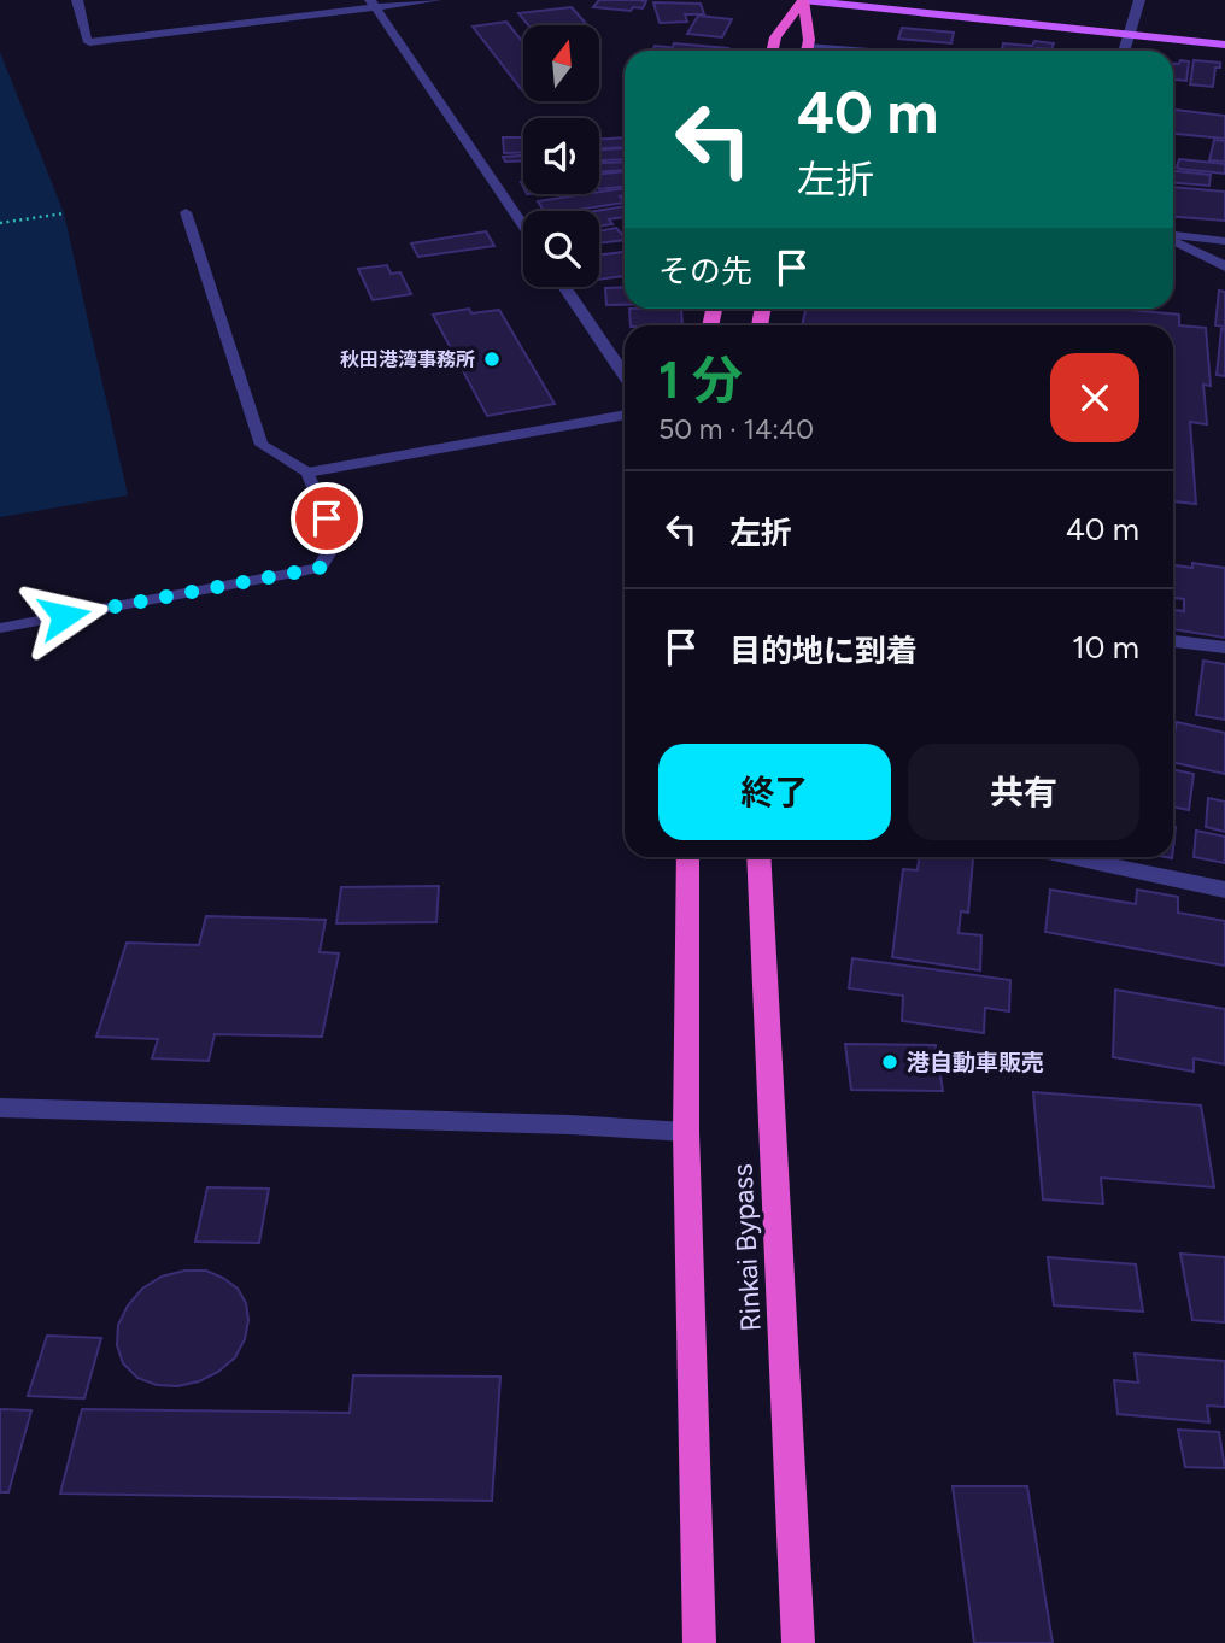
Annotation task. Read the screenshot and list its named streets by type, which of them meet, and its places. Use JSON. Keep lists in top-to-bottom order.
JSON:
{
  "streets": {
    "highway": ["Rinkai Bypass"]
  },
  "places": ["秋田港湾事務所", "港自動車販売"],
  "north": "top",
  "page": {
    "turn": ["40 m", "左折"],
    "then": "その先",
    "heading": ["1 分", "50 m · 14:40"],
    "list": [
      {
        "name": "左折",
        "value": "40 m"
      },
      {
        "name": "目的地に到着",
        "value": "10 m"
      }
    ],
    "buttons": ["終了", "共有"]
  }
}
